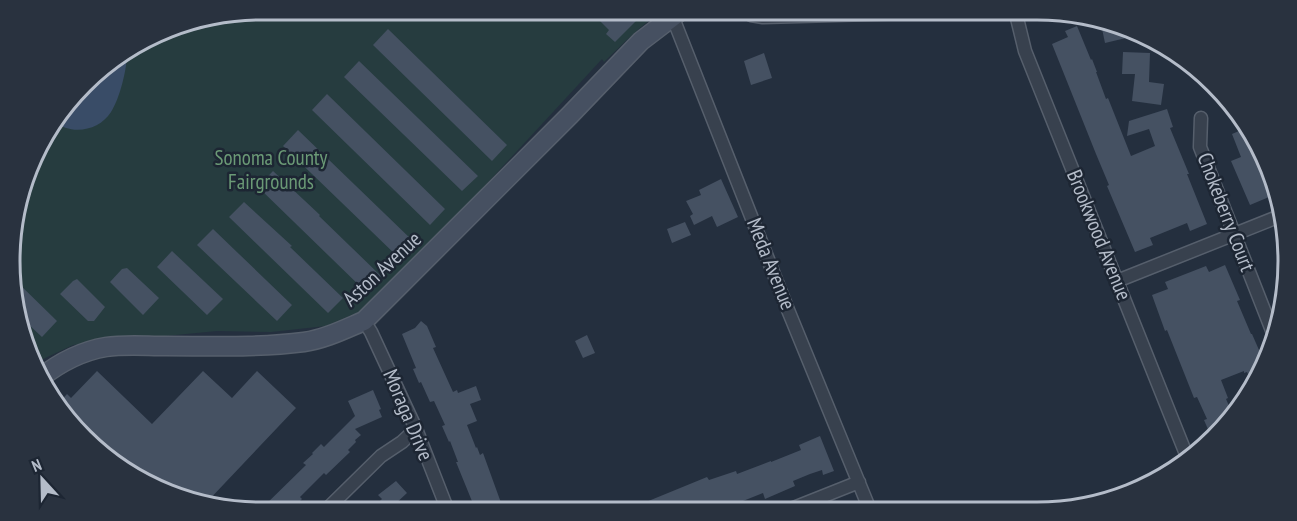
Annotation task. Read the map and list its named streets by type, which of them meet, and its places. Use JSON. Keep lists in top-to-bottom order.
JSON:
{
  "streets": {
    "street": [
      "Chokeberry Court",
      "Brookwood Avenue",
      "Meda Avenue",
      "Aston Avenue",
      "Moraga Drive"
    ]
  },
  "crossings": [
    ["Aston Avenue", "Moraga Drive"]
  ],
  "parks": ["Sonoma County Fairgrounds"],
  "north": "top"
}
